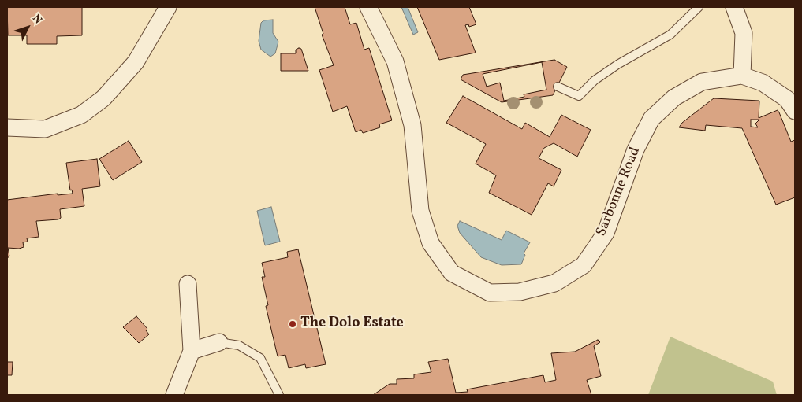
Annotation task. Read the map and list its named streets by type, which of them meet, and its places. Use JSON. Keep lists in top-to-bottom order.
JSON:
{
  "streets": {
    "street": ["Sarbonne Road"]
  },
  "places": ["The Dolo Estate"],
  "north": "top right"
}
